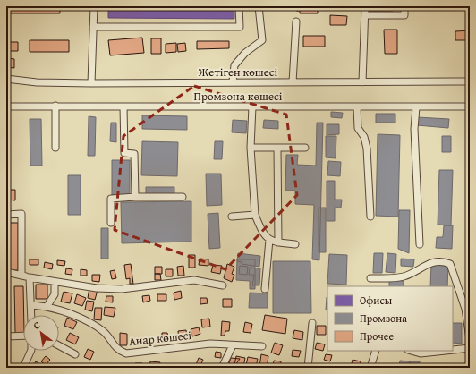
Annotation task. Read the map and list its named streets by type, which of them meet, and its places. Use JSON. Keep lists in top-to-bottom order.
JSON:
{
  "streets": {
    "street": ["Жетіген көшесі", "Промзона көшесі", "Анар көшесі"]
  },
  "legend": ["Офисы", "Промзона", "Прочее"],
  "north": "top left"
}
